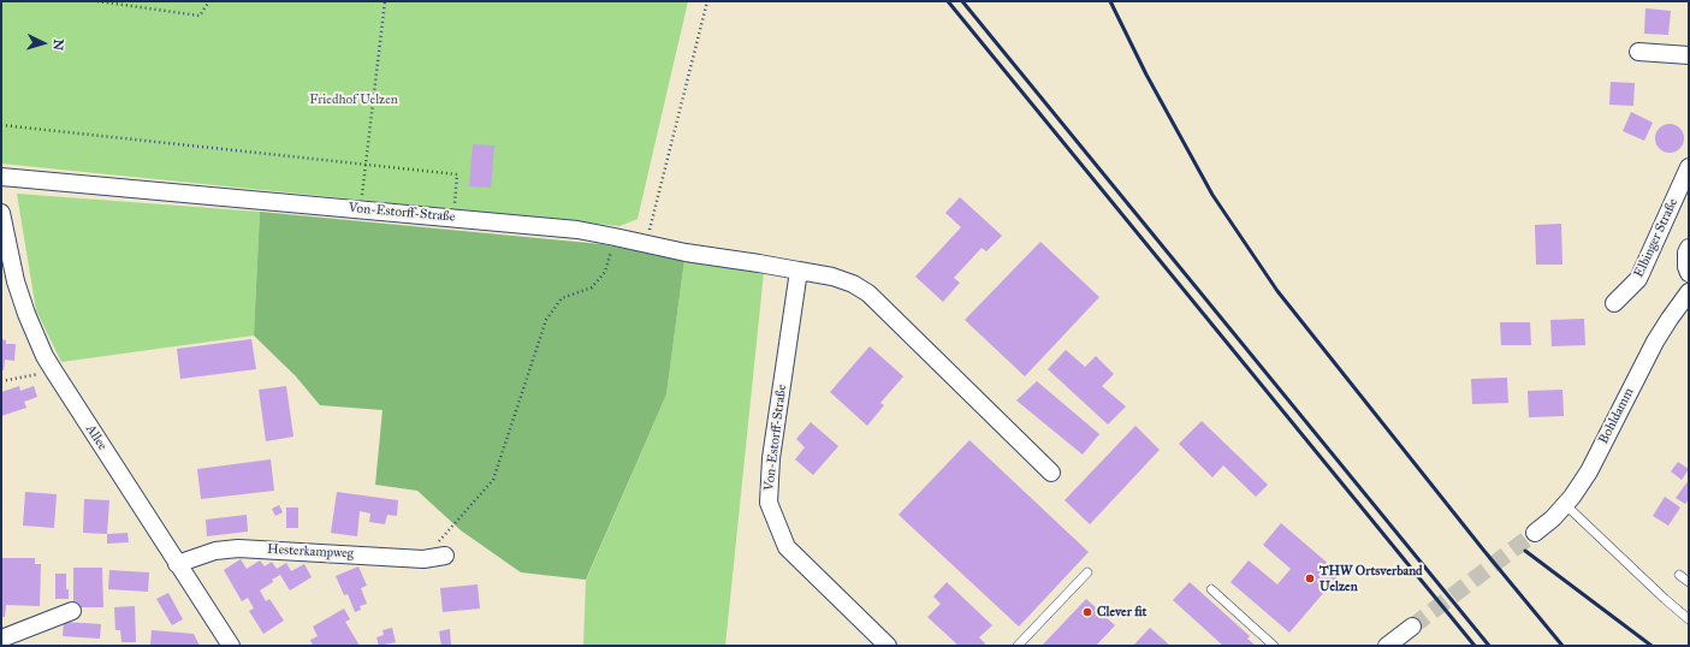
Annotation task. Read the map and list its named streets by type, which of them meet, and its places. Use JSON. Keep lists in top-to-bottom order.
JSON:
{
  "streets": {
    "street": [
      "Von-Estorff-Straße",
      "Elbinger Straße",
      "Bohldamm",
      "Allee",
      "Hesterkampweg"
    ]
  },
  "crossings": [
    ["Allee", "Hesterkampweg"]
  ],
  "parks": ["Friedhof Uelzen"],
  "places": ["THW Ortsverband Uelzen", "Clever fit"],
  "north": "right"
}
